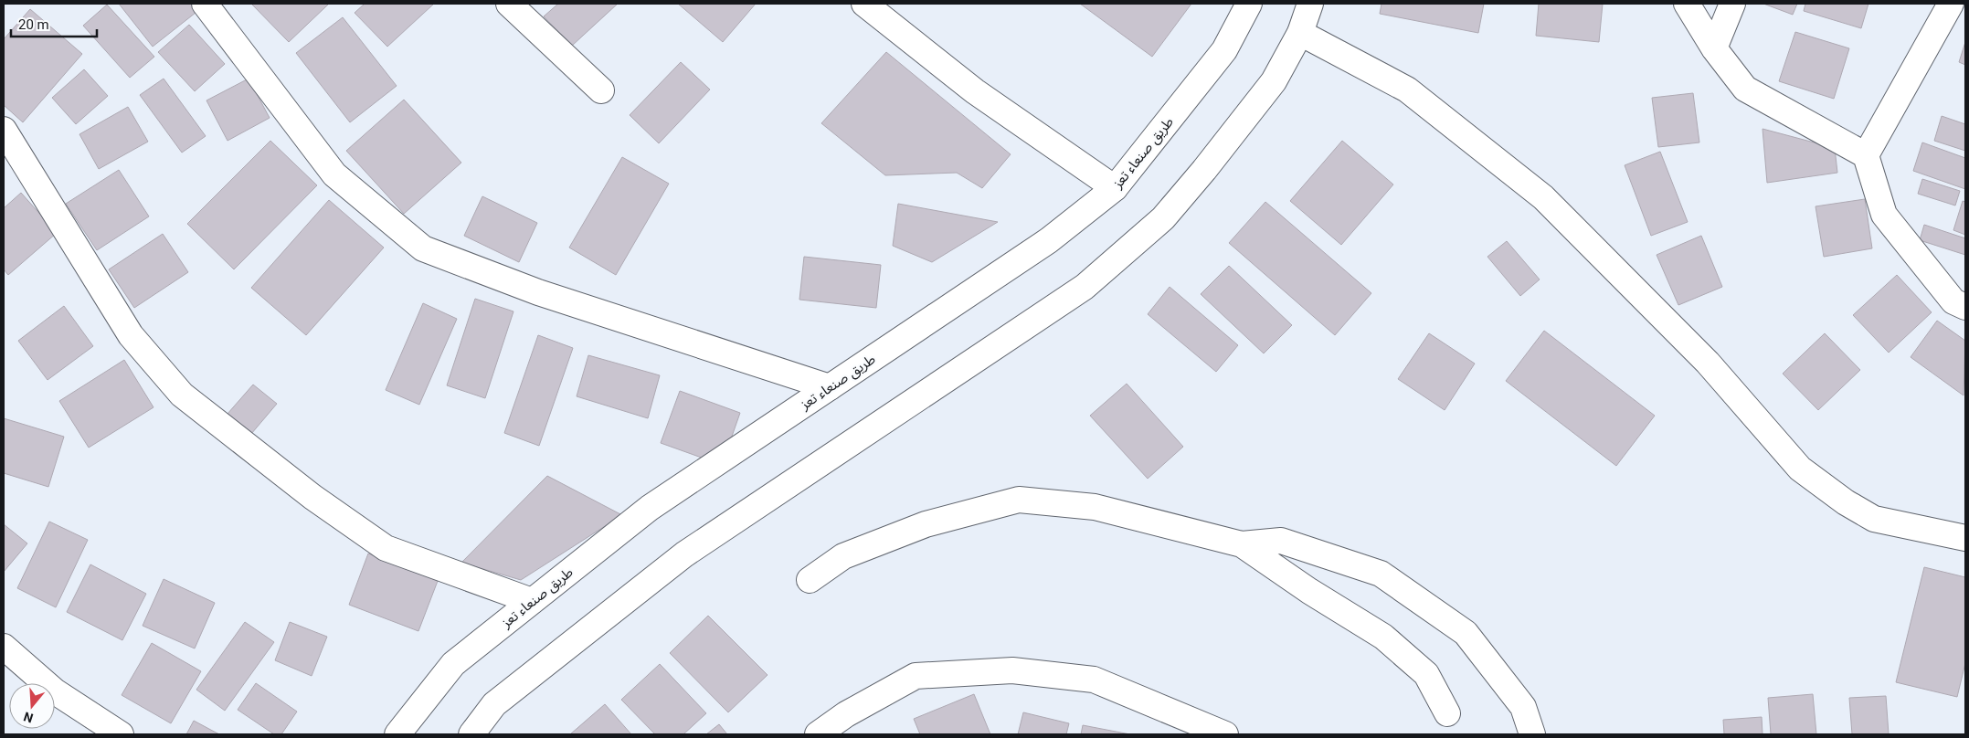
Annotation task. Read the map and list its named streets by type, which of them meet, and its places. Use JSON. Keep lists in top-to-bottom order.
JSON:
{
  "streets": {
    "main road": ["طريق صنعاء تعز"]
  },
  "scale_bar": "20 m",
  "north": "bottom"
}
